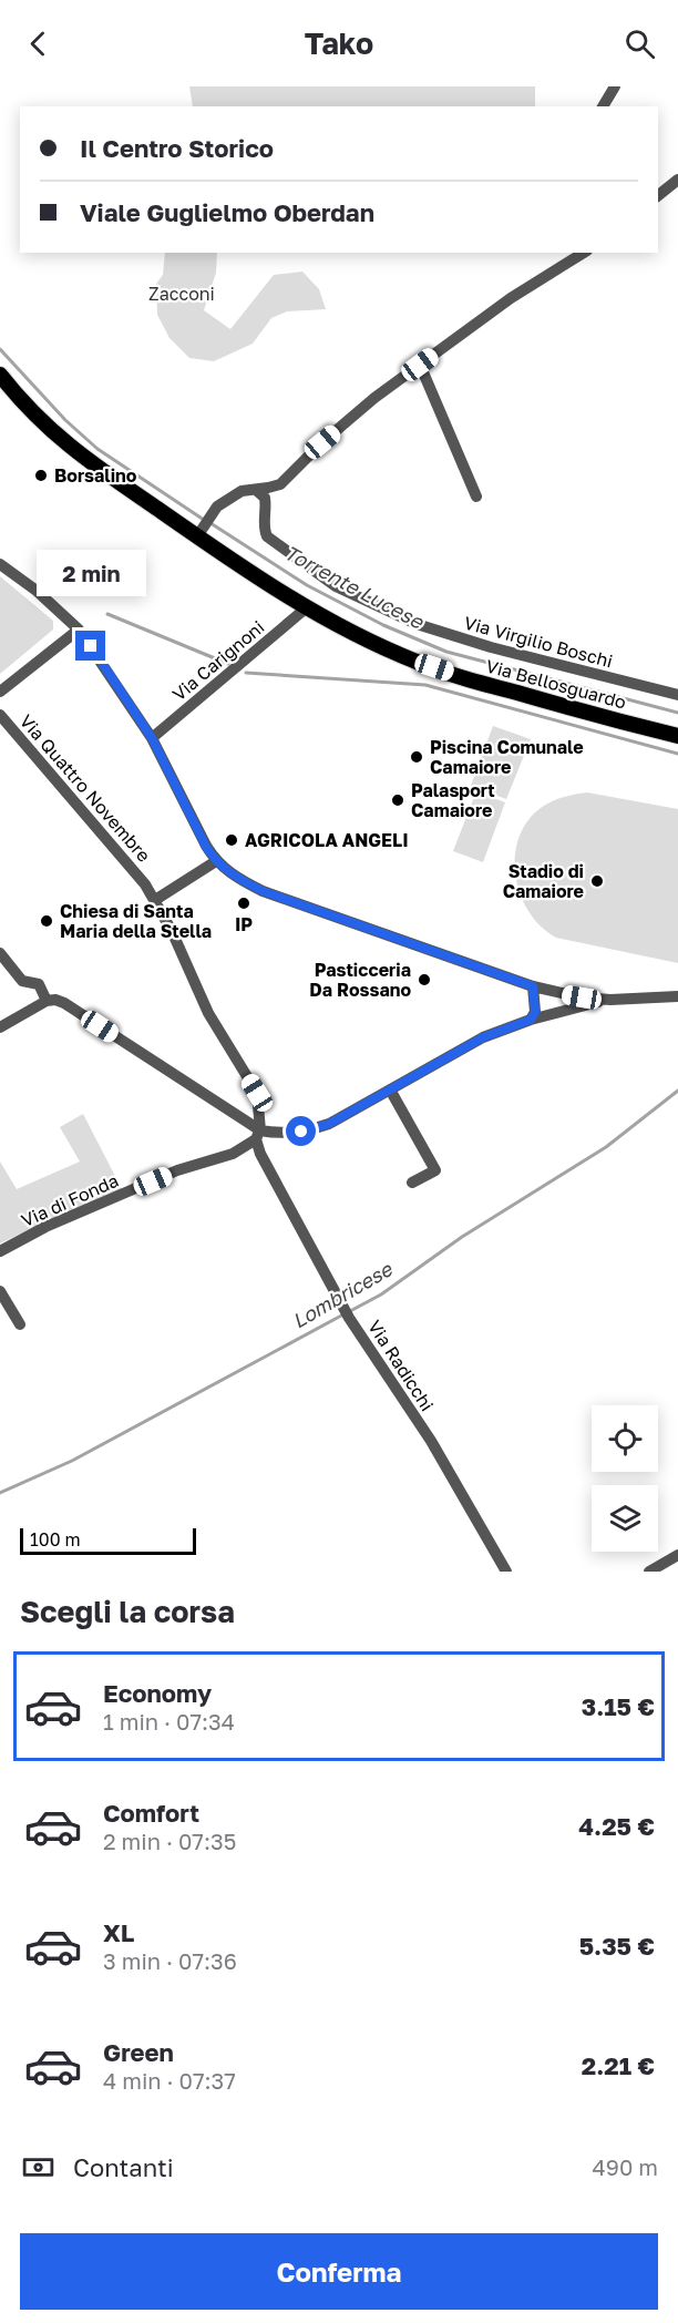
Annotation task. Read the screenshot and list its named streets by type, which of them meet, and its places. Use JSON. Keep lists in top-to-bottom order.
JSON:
{
  "streets": {
    "main road": ["Via Bellosguardo"],
    "street": [
      "Via Virgilio Boschi",
      "Via Carignoni",
      "Via Quattro Novembre",
      "Via di Fonda",
      "Via Radicchi"
    ]
  },
  "crossings": [
    ["Via Carignoni", "Via Bellosguardo"],
    ["Via Quattro Novembre", "Via Radicchi"],
    ["Via di Fonda", "Via Radicchi"]
  ],
  "water": ["Torrente Lucese", "Lombricese"],
  "parks": ["Zacconi"],
  "places": [
    "Borsalino",
    "Piscina Comunale Camaiore",
    "Palasport Camaiore",
    "AGRICOLA ANGELI",
    "Stadio di Camaiore",
    "IP",
    "Chiesa di Santa Maria della Stella",
    "Pasticceria Da Rossano"
  ],
  "scale_bar": "100 m",
  "page": {
    "header": "Tako",
    "banner": ["Il Centro Storico", "Viale Guglielmo Oberdan"],
    "bubble": "2 min",
    "scale": "100 m",
    "heading": "Scegli la corsa",
    "list": [
      {
        "name": "Economy",
        "note": "1 min · 07:34",
        "value": "3.15 €"
      },
      {
        "name": "Comfort",
        "note": "2 min · 07:35",
        "value": "4.25 €"
      },
      {
        "name": "XL",
        "note": "3 min · 07:36",
        "value": "5.35 €"
      },
      {
        "name": "Green",
        "note": "4 min · 07:37",
        "value": "2.21 €"
      }
    ],
    "pay": ["Contanti", "490 m"],
    "buttons": "Conferma"
  }
}
